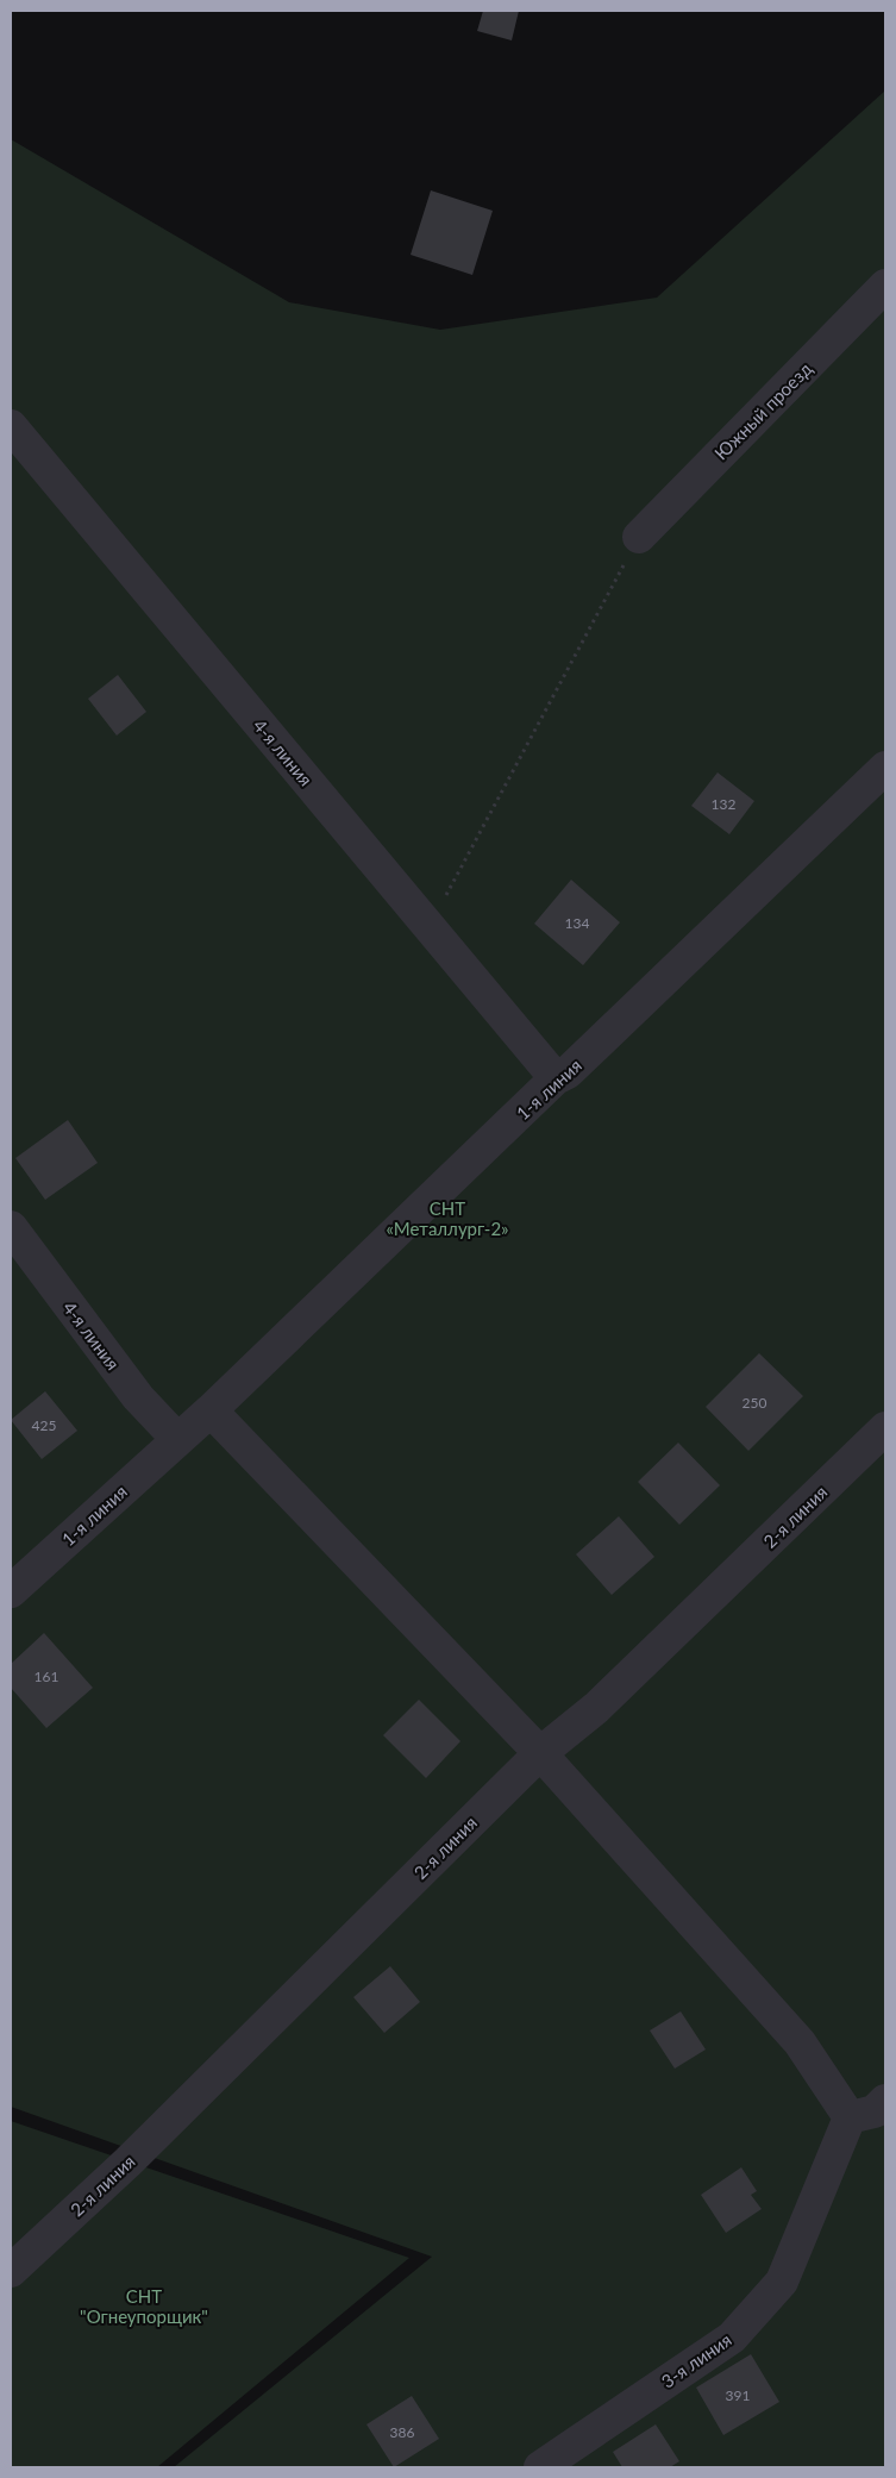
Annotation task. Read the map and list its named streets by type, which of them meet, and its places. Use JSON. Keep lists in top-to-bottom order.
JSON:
{
  "streets": {
    "lane": [
      "Южный проезд",
      "4-я линия",
      "1-я линия",
      "2-я линия",
      "3-я линия"
    ]
  },
  "crossings": [
    ["4-я линия", "1-я линия"]
  ],
  "parks": ["СНТ «Металлург-2»", "СНТ \"Огнеупорщик\""],
  "house_numbers": [
    "132",
    "134",
    "250",
    "425",
    "161",
    "391",
    "386"
  ]
}
